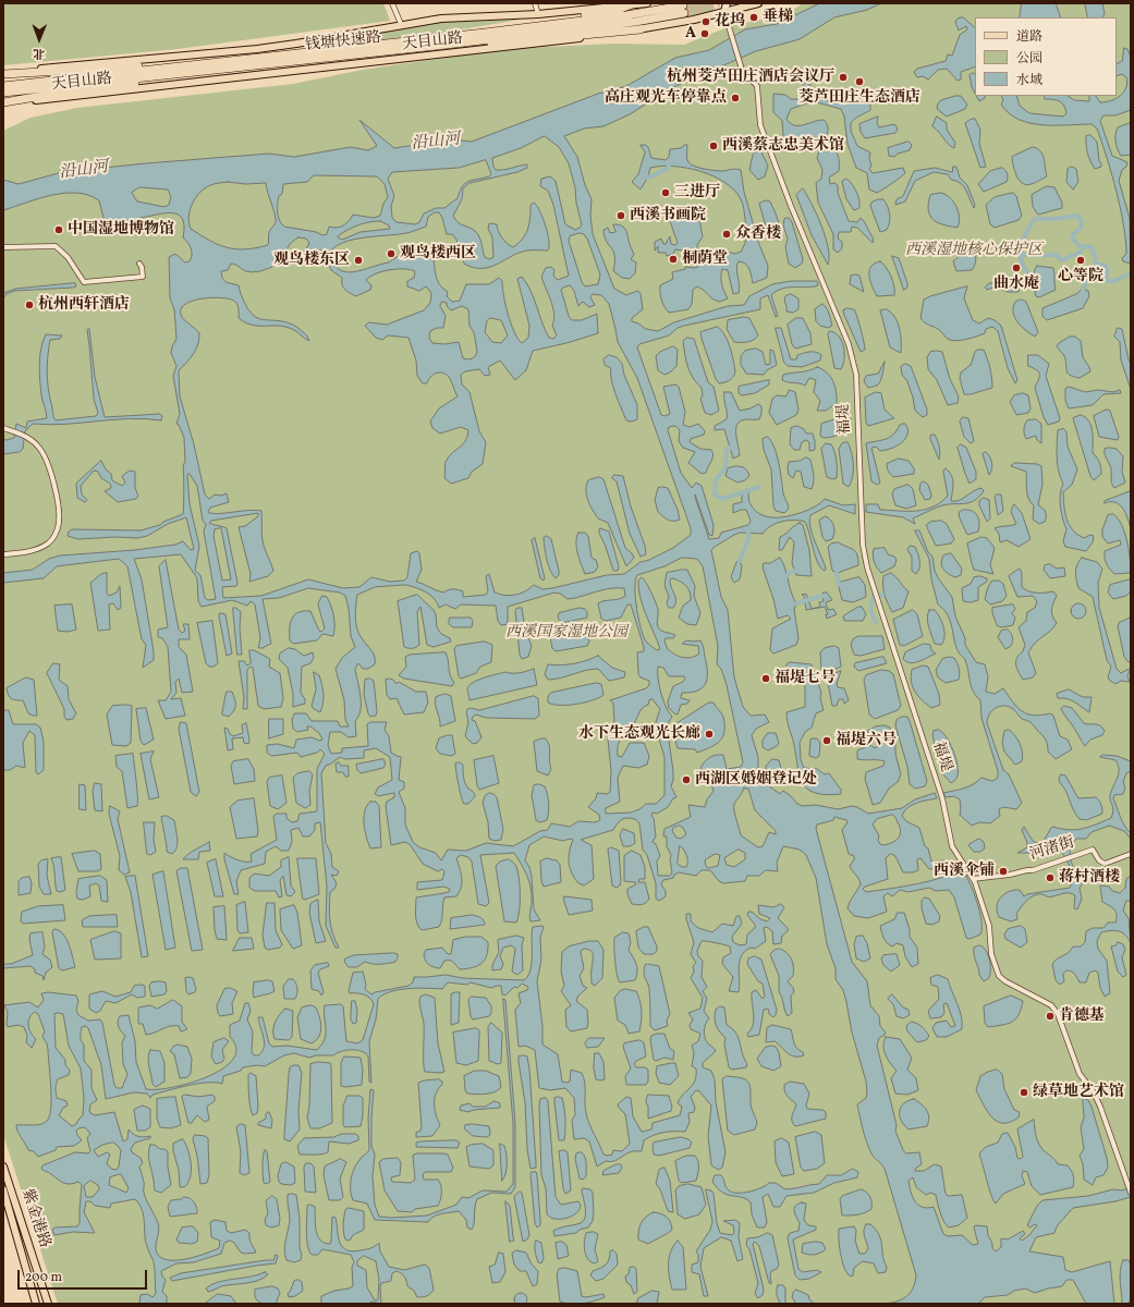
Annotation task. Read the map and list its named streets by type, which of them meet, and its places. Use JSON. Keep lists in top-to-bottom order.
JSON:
{
  "streets": {
    "highway": ["钱塘快速路"],
    "main road": ["天目山路", "紫金港路"],
    "street": ["福堤", "河渚街"]
  },
  "crossings": [
    ["天目山路", "福堤"],
    ["福堤", "河渚街"]
  ],
  "water": ["沿山河"],
  "parks": ["西溪湿地核心保护区", "西溪国家湿地公园"],
  "places": [
    "垂梯",
    "花坞",
    "A",
    "杭州茭芦田庄酒店会议厅",
    "茭芦田庄生态酒店",
    "高庄观光车停靠点",
    "西溪蔡志忠美术馆",
    "三进厅",
    "西溪书画院",
    "中国湿地博物馆",
    "众香楼",
    "观鸟楼西区",
    "桐荫堂",
    "观鸟楼东区",
    "心等院",
    "曲水庵",
    "杭州西轩酒店",
    "福堤七号",
    "水下生态观光长廊",
    "福堤六号",
    "西湖区婚姻登记处",
    "西溪伞铺",
    "蒋村酒楼",
    "肯德基",
    "绿草地艺术馆"
  ],
  "legend": ["道路", "公园", "水域"],
  "scale_bar": "200 m",
  "north": "bottom"
}
